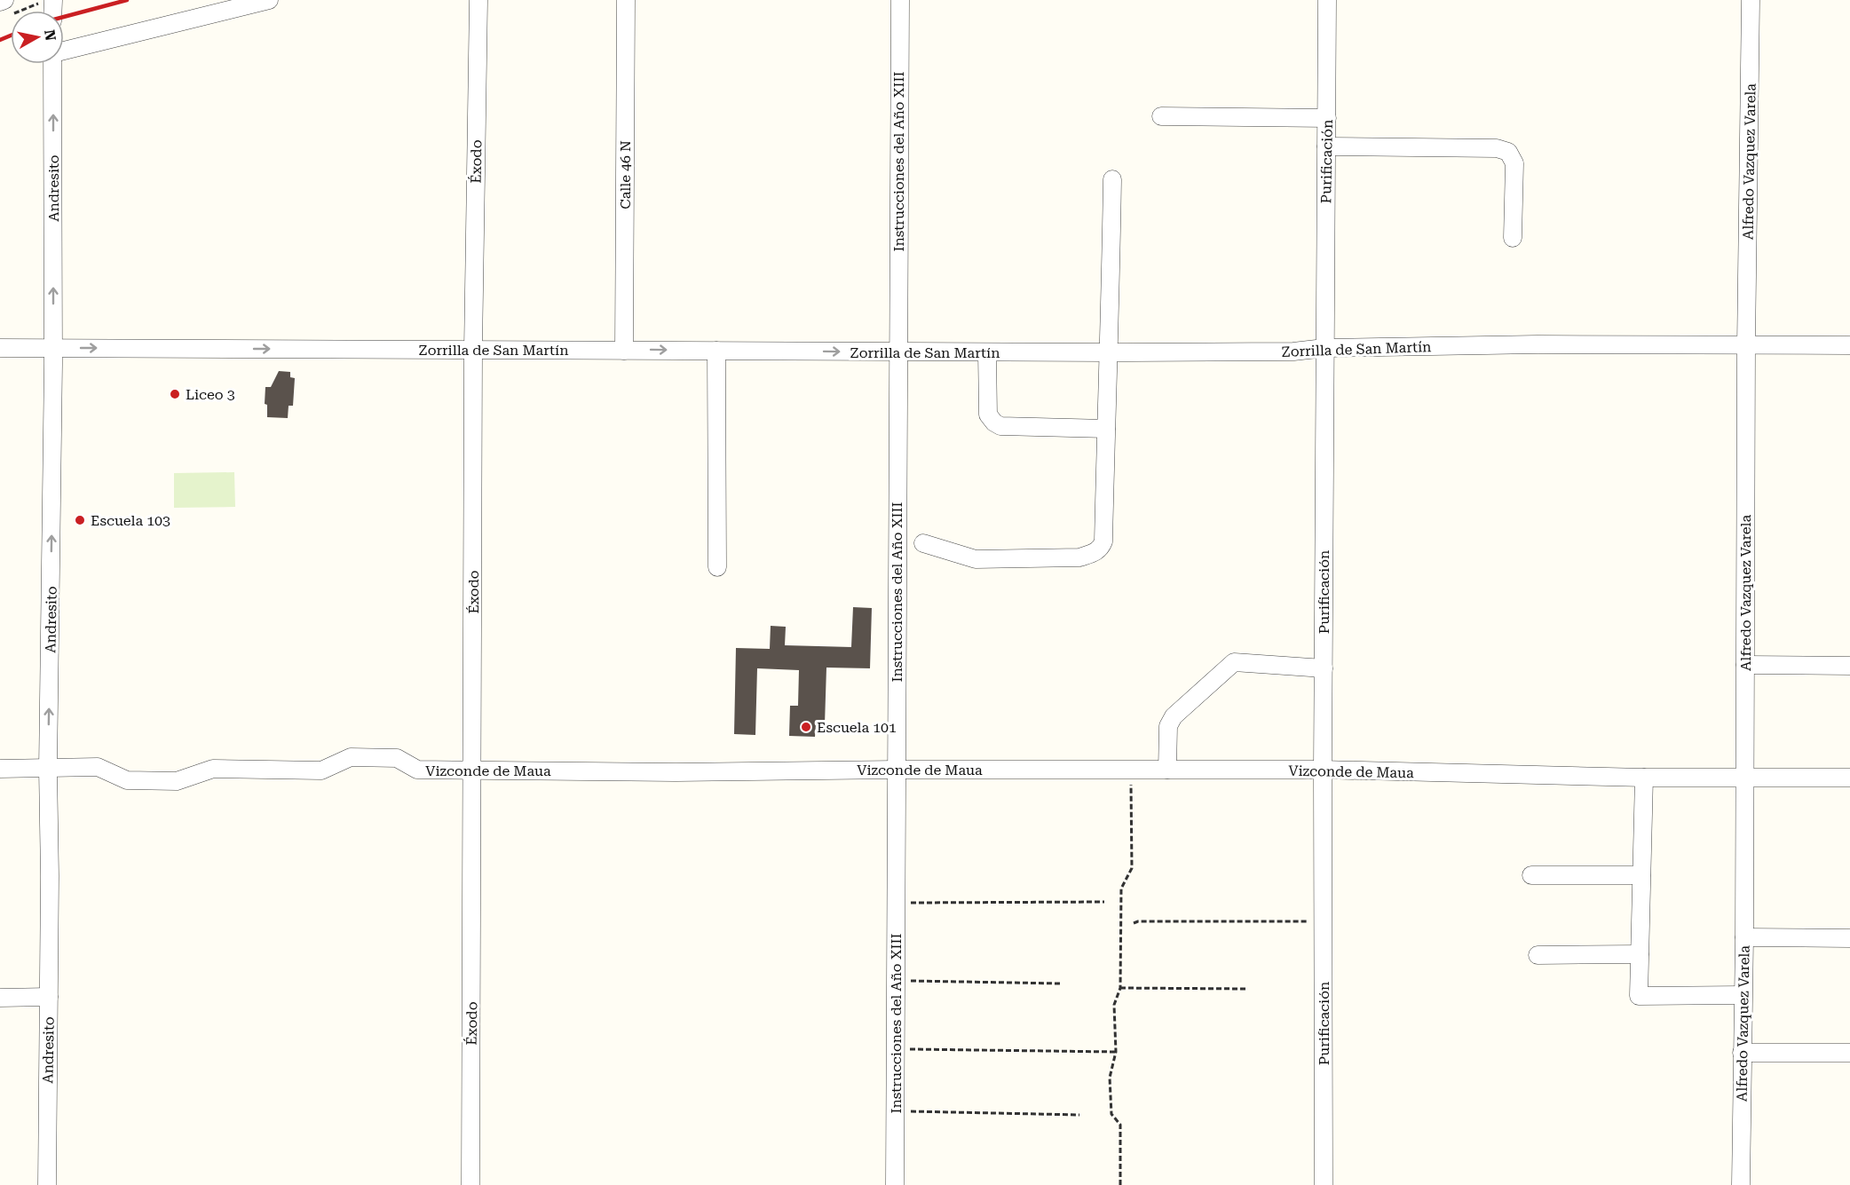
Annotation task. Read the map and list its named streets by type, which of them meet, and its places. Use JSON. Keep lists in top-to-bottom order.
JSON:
{
  "streets": {
    "street": [
      "Éxodo",
      "Instrucciones del Año XIII",
      "Purificación",
      "Alfredo Vazquez Varela",
      "Calle 46 N",
      "Andresito",
      "Zorrilla de San Martín",
      "Vizconde de Maua"
    ]
  },
  "crossings": [
    ["Éxodo", "Zorrilla de San Martín"],
    ["Éxodo", "Vizconde de Maua"],
    ["Instrucciones del Año XIII", "Zorrilla de San Martín"],
    ["Instrucciones del Año XIII", "Vizconde de Maua"],
    ["Purificación", "Zorrilla de San Martín"],
    ["Purificación", "Vizconde de Maua"],
    ["Alfredo Vazquez Varela", "Zorrilla de San Martín"],
    ["Alfredo Vazquez Varela", "Vizconde de Maua"],
    ["Calle 46 N", "Zorrilla de San Martín"],
    ["Andresito", "Zorrilla de San Martín"],
    ["Andresito", "Vizconde de Maua"]
  ],
  "one_way": ["Andresito", "Zorrilla de San Martín"],
  "places": ["Liceo 3", "Escuela 103", "Escuela 101"],
  "north": "right"
}
